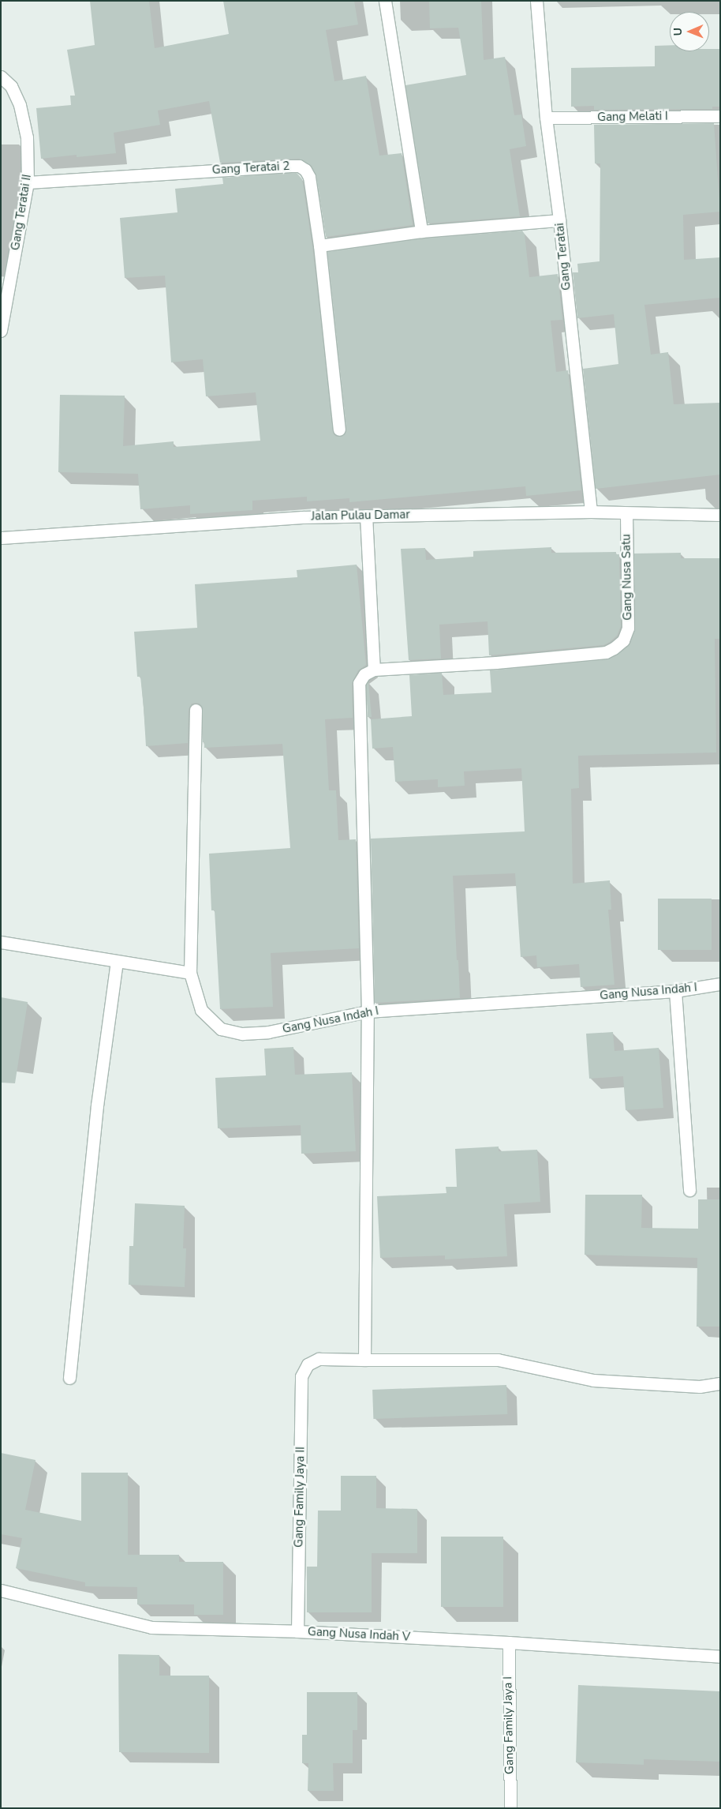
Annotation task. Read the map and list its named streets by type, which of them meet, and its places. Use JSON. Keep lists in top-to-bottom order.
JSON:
{
  "streets": {
    "street": [
      "Gang Melati I",
      "Gang Teratai 2",
      "Gang Teratai II",
      "Gang Teratai",
      "Jalan Pulau Damar",
      "Gang Nusa Satu",
      "Gang Nusa Indah I",
      "Gang Family Jaya II",
      "Gang Nusa Indah V",
      "Gang Family Jaya I"
    ]
  },
  "crossings": [
    ["Gang Melati I", "Gang Teratai"],
    ["Gang Teratai 2", "Gang Teratai II"],
    ["Gang Teratai", "Jalan Pulau Damar"],
    ["Jalan Pulau Damar", "Gang Nusa Satu"],
    ["Gang Family Jaya II", "Gang Nusa Indah V"],
    ["Gang Nusa Indah V", "Gang Family Jaya I"]
  ],
  "north": "left"
}
